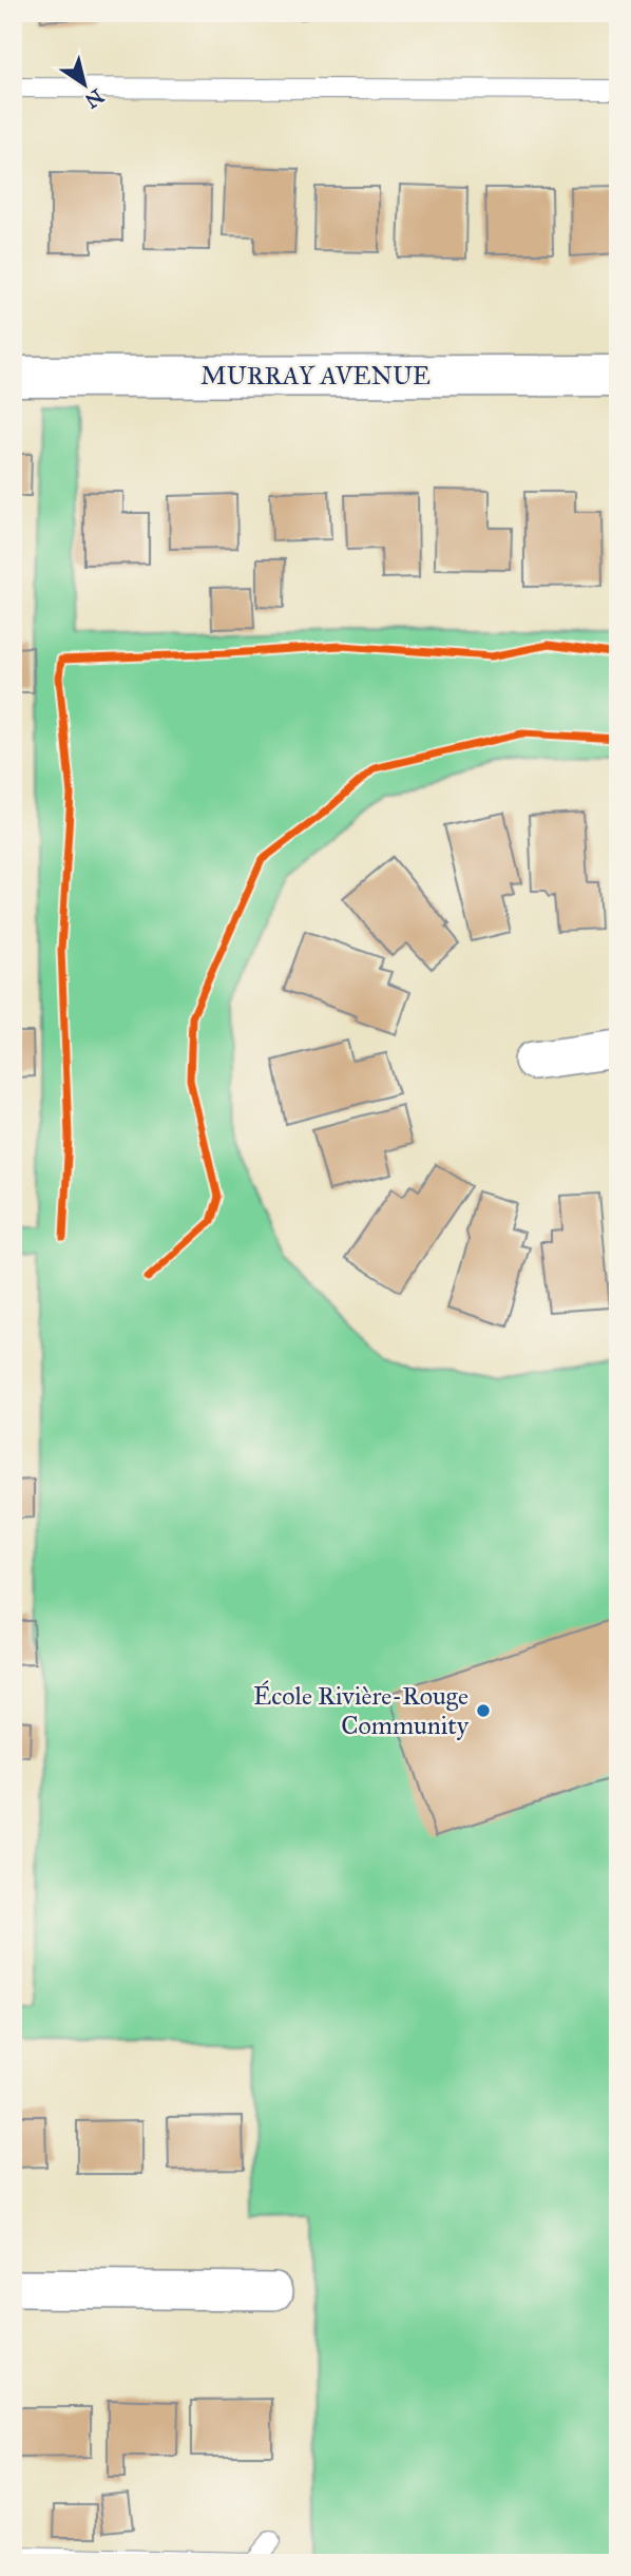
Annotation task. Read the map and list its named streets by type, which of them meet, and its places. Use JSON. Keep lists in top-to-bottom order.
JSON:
{
  "streets": {
    "street": ["MURRAY AVENUE"]
  },
  "places": ["École Rivière-Rouge Community"],
  "north": "bottom right"
}
